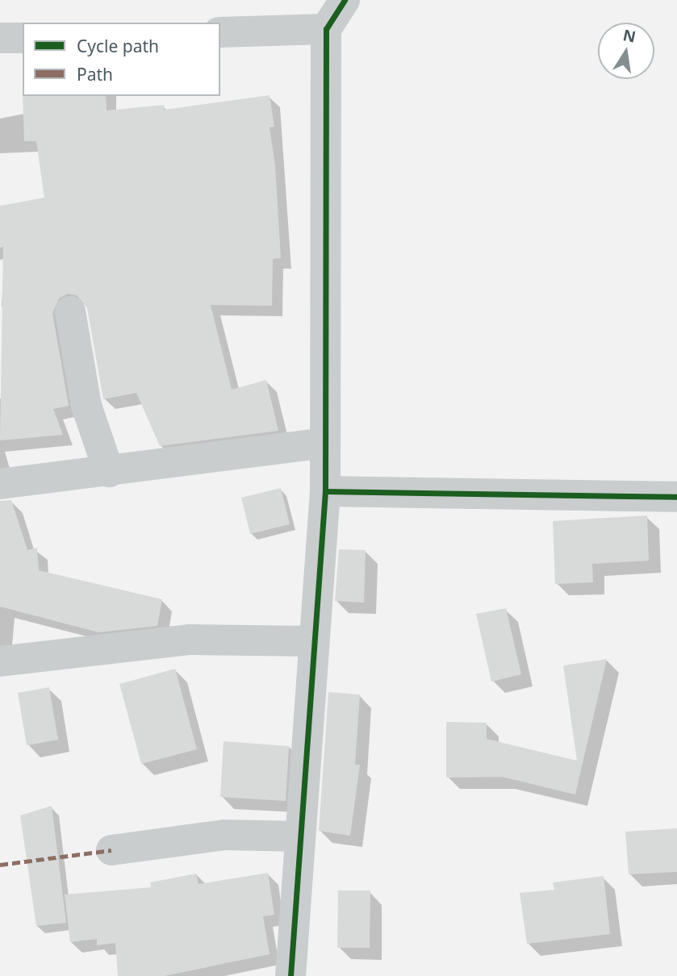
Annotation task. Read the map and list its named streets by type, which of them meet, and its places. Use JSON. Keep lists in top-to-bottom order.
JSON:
{
  "legend": ["Cycle path", "Path"],
  "north": "top"
}
